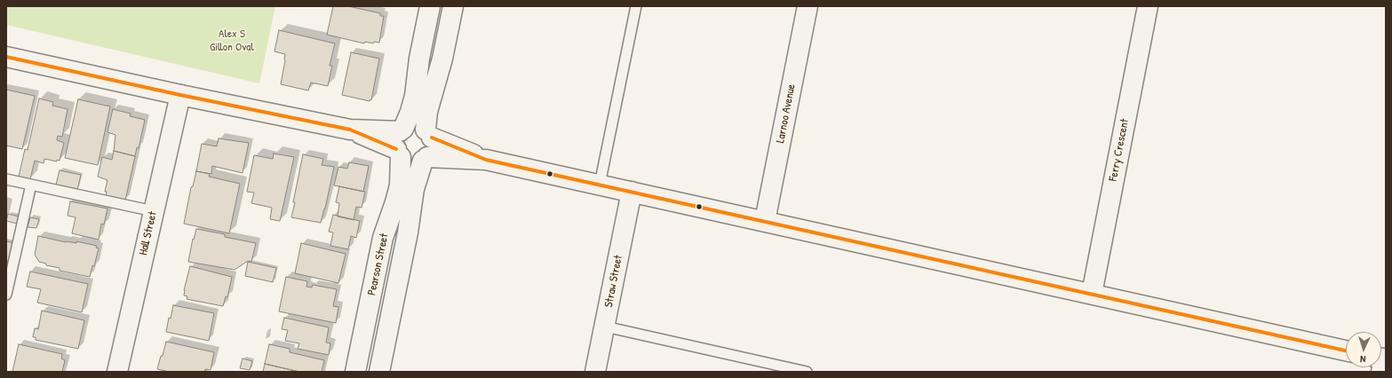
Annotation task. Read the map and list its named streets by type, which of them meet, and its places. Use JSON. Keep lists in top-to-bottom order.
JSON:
{
  "streets": {
    "street": [
      "Larnoo Avenue",
      "Ferry Crescent",
      "Hall Street",
      "Pearson Street",
      "Straw Street"
    ]
  },
  "parks": ["Alex S Gillon Oval"],
  "north": "bottom"
}
